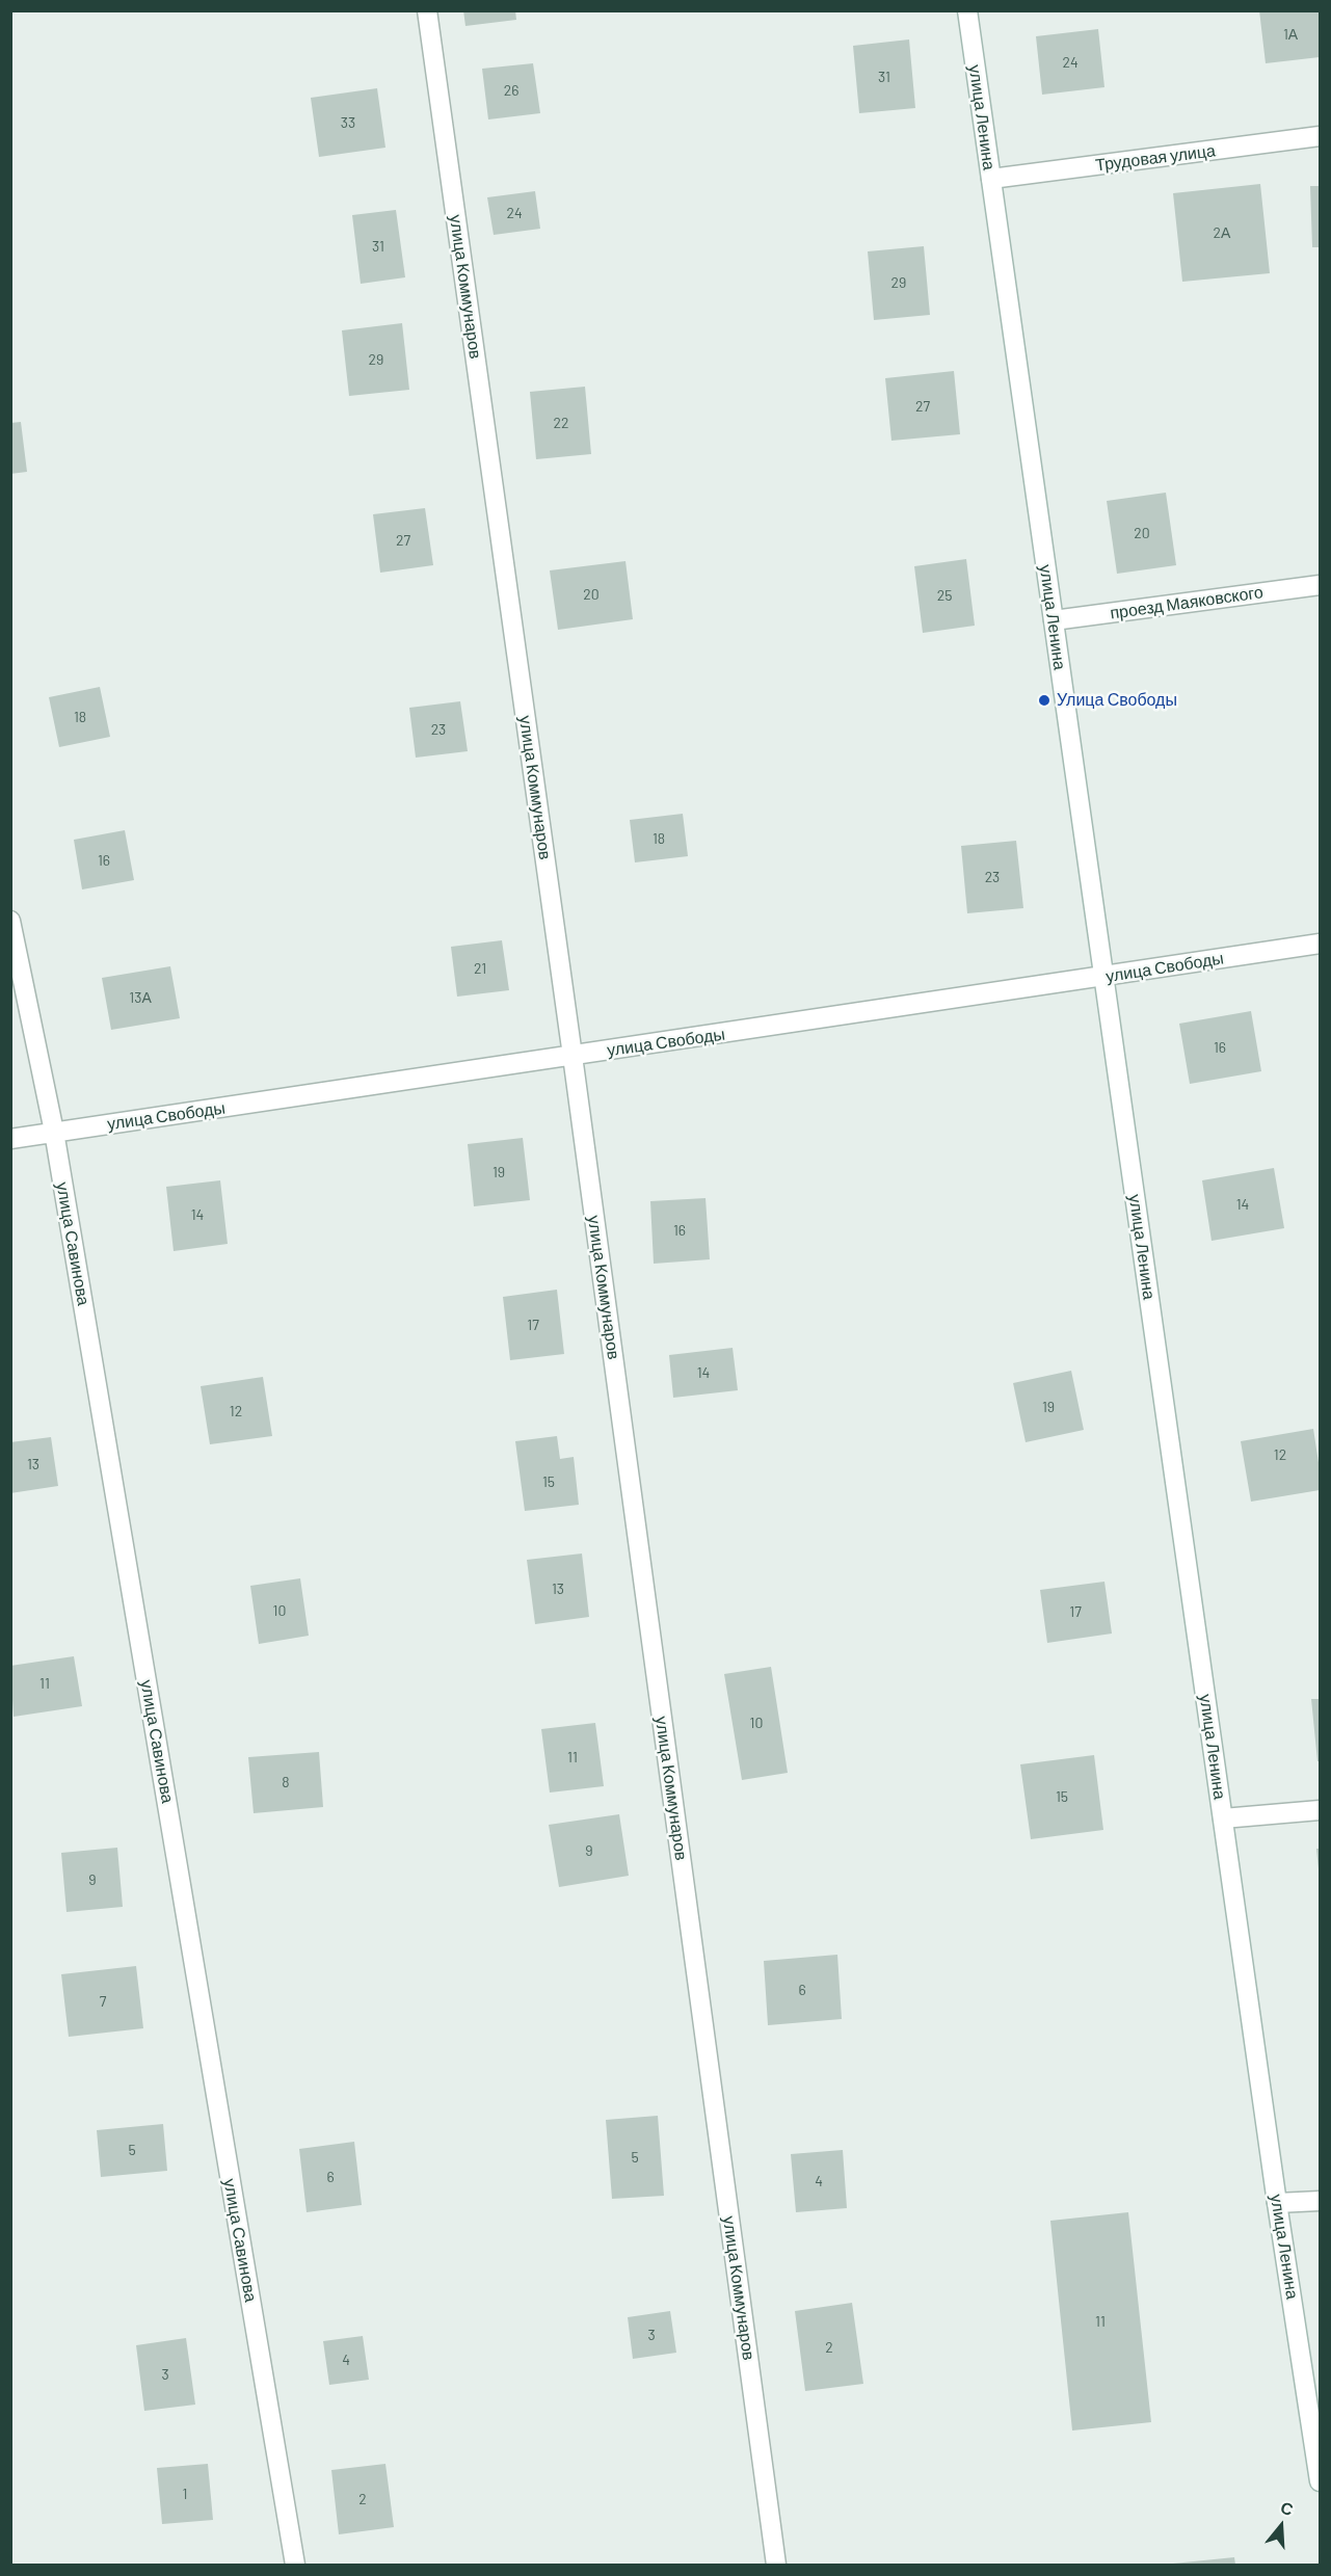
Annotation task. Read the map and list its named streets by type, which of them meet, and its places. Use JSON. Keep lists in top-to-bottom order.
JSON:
{
  "streets": {
    "street": [
      "улица Ленина",
      "Трудовая улица",
      "улица Коммунаров",
      "проезд Маяковского",
      "улица Свободы",
      "улица Савинова"
    ]
  },
  "crossings": [
    ["улица Ленина", "Трудовая улица"],
    ["улица Ленина", "проезд Маяковского"],
    ["улица Ленина", "улица Свободы"],
    ["улица Коммунаров", "улица Свободы"],
    ["улица Свободы", "улица Савинова"]
  ],
  "places": ["Улица Свободы"],
  "house_numbers": [
    "1А",
    "24",
    "31",
    "26",
    "33",
    "24",
    "2А",
    "31",
    "29",
    "29",
    "27",
    "22",
    "20",
    "27",
    "20",
    "25",
    "18",
    "23",
    "18",
    "16",
    "23",
    "21",
    "13А",
    "16",
    "19",
    "14",
    "14",
    "16",
    "17",
    "14",
    "19",
    "12",
    "12",
    "13",
    "15",
    "13",
    "10",
    "17",
    "11",
    "10",
    "11",
    "8",
    "15",
    "9",
    "9",
    "6",
    "7",
    "5",
    "5",
    "6",
    "4",
    "11",
    "3",
    "2",
    "4",
    "3",
    "1",
    "2"
  ],
  "north": "top"
}
